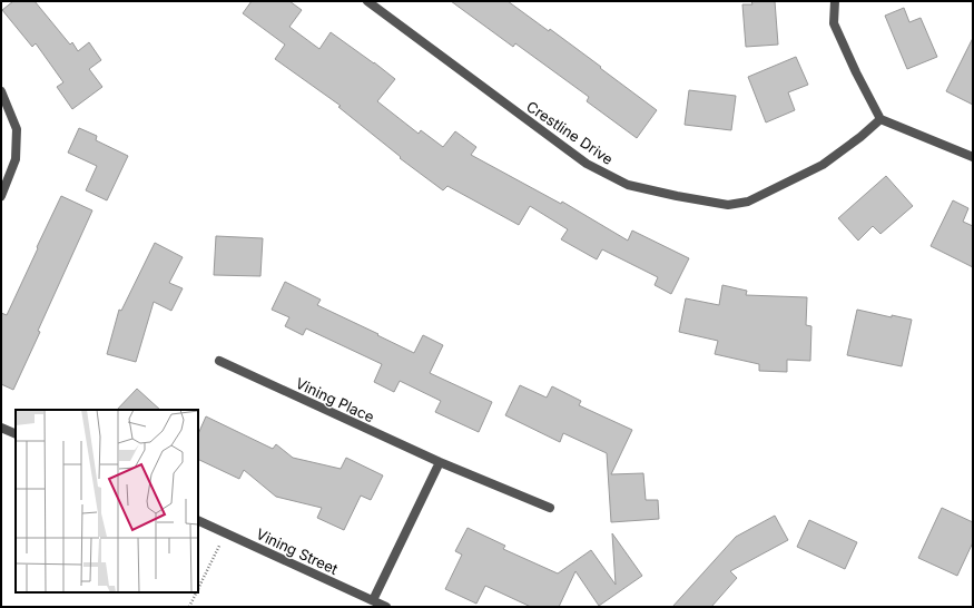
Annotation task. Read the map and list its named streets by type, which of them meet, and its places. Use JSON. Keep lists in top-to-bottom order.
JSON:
{
  "streets": {
    "street": ["Crestline Drive", "Vining Place", "Vining Street"]
  }
}
